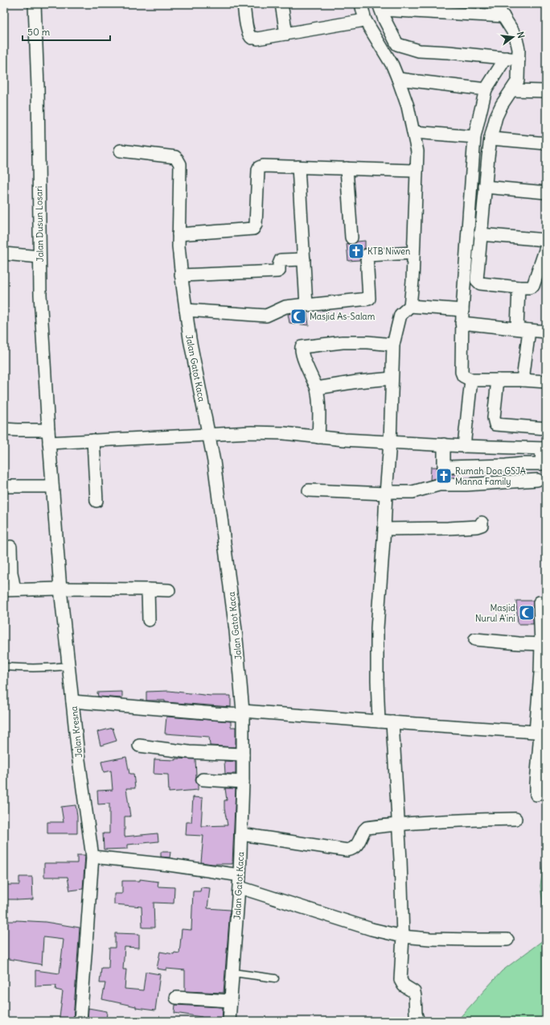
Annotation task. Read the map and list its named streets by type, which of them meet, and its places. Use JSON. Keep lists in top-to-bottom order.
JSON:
{
  "streets": {
    "street": ["Jalan Dusun Losari", "Jalan Gatot Kaca", "Jalan Kresna"]
  },
  "crossings": [
    ["Jalan Dusun Losari", "Jalan Kresna"]
  ],
  "places": {
    "church": ["KTB Niwen", "Rumah Doa GSJA Manna Family"],
    "mosque": ["Masjid As-Salam", "Masjid Nurul A'ini"]
  },
  "scale_bar": "50 m",
  "north": "right"
}
